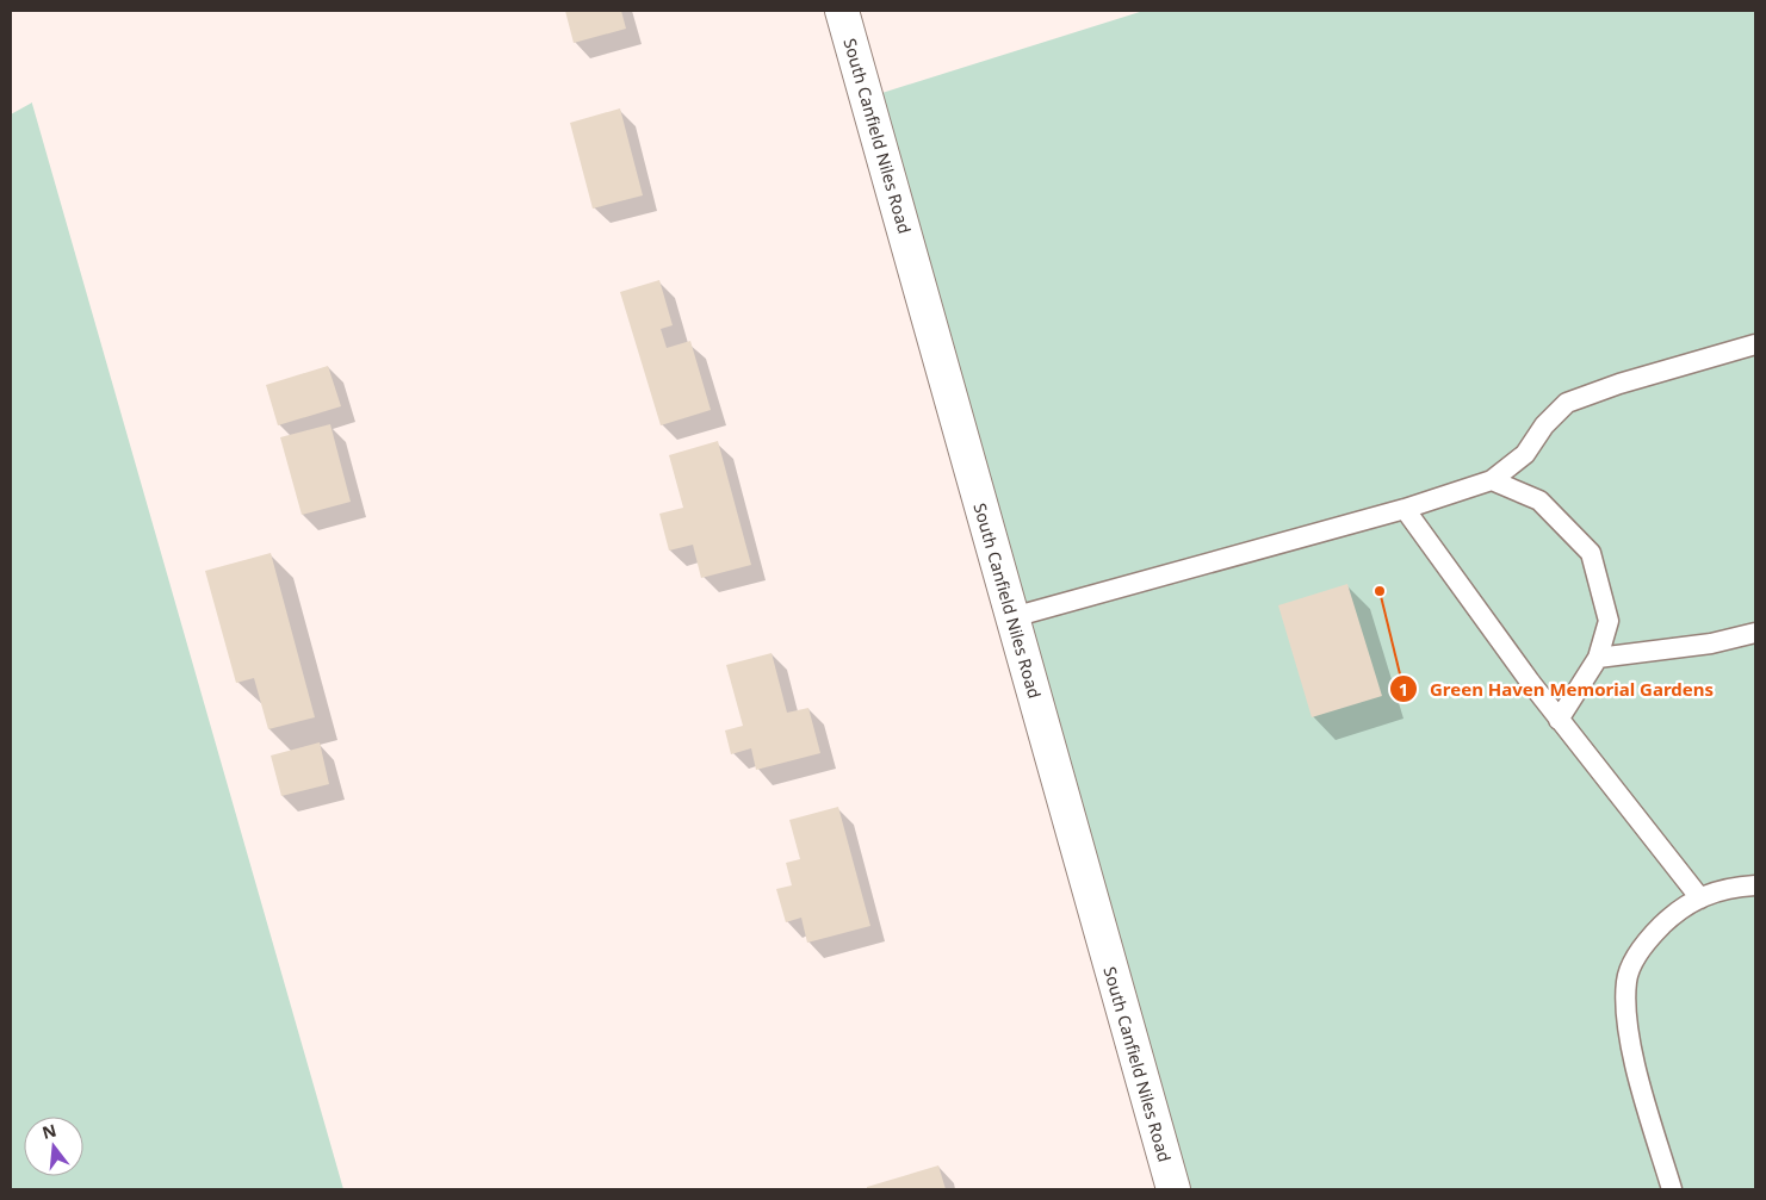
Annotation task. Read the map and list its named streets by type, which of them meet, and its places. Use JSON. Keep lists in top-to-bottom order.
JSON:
{
  "streets": {
    "main road": ["South Canfield Niles Road"]
  },
  "places": ["Green Haven Memorial Gardens"],
  "north": "top"
}
